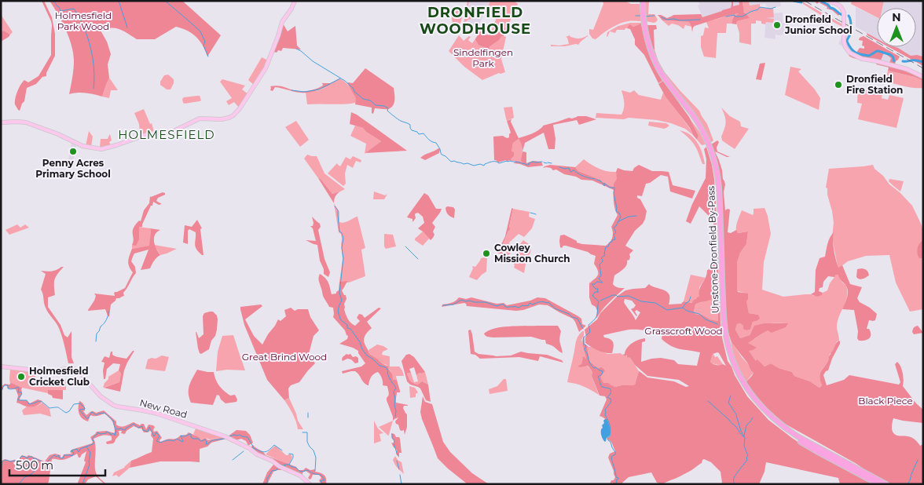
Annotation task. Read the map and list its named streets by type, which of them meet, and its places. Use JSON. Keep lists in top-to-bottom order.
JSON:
{
  "streets": {
    "highway": ["Unstone-Dronfield By-Pass"],
    "main road": ["New Road"]
  },
  "districts": ["DRONFIELD WOODHOUSE", "HOLMESFIELD"],
  "parks": [
    "Holmesfield Park Wood",
    "Sindelfingen Park",
    "Grasscroft Wood",
    "Great Brind Wood",
    "Black Piece"
  ],
  "places": [
    "Dronfield Junior School",
    "Dronfield Fire Station",
    "Penny Acres Primary School",
    "Cowley Mission Church",
    "Holmesfield Cricket Club"
  ],
  "scale_bar": "500 m",
  "north": "top"
}
